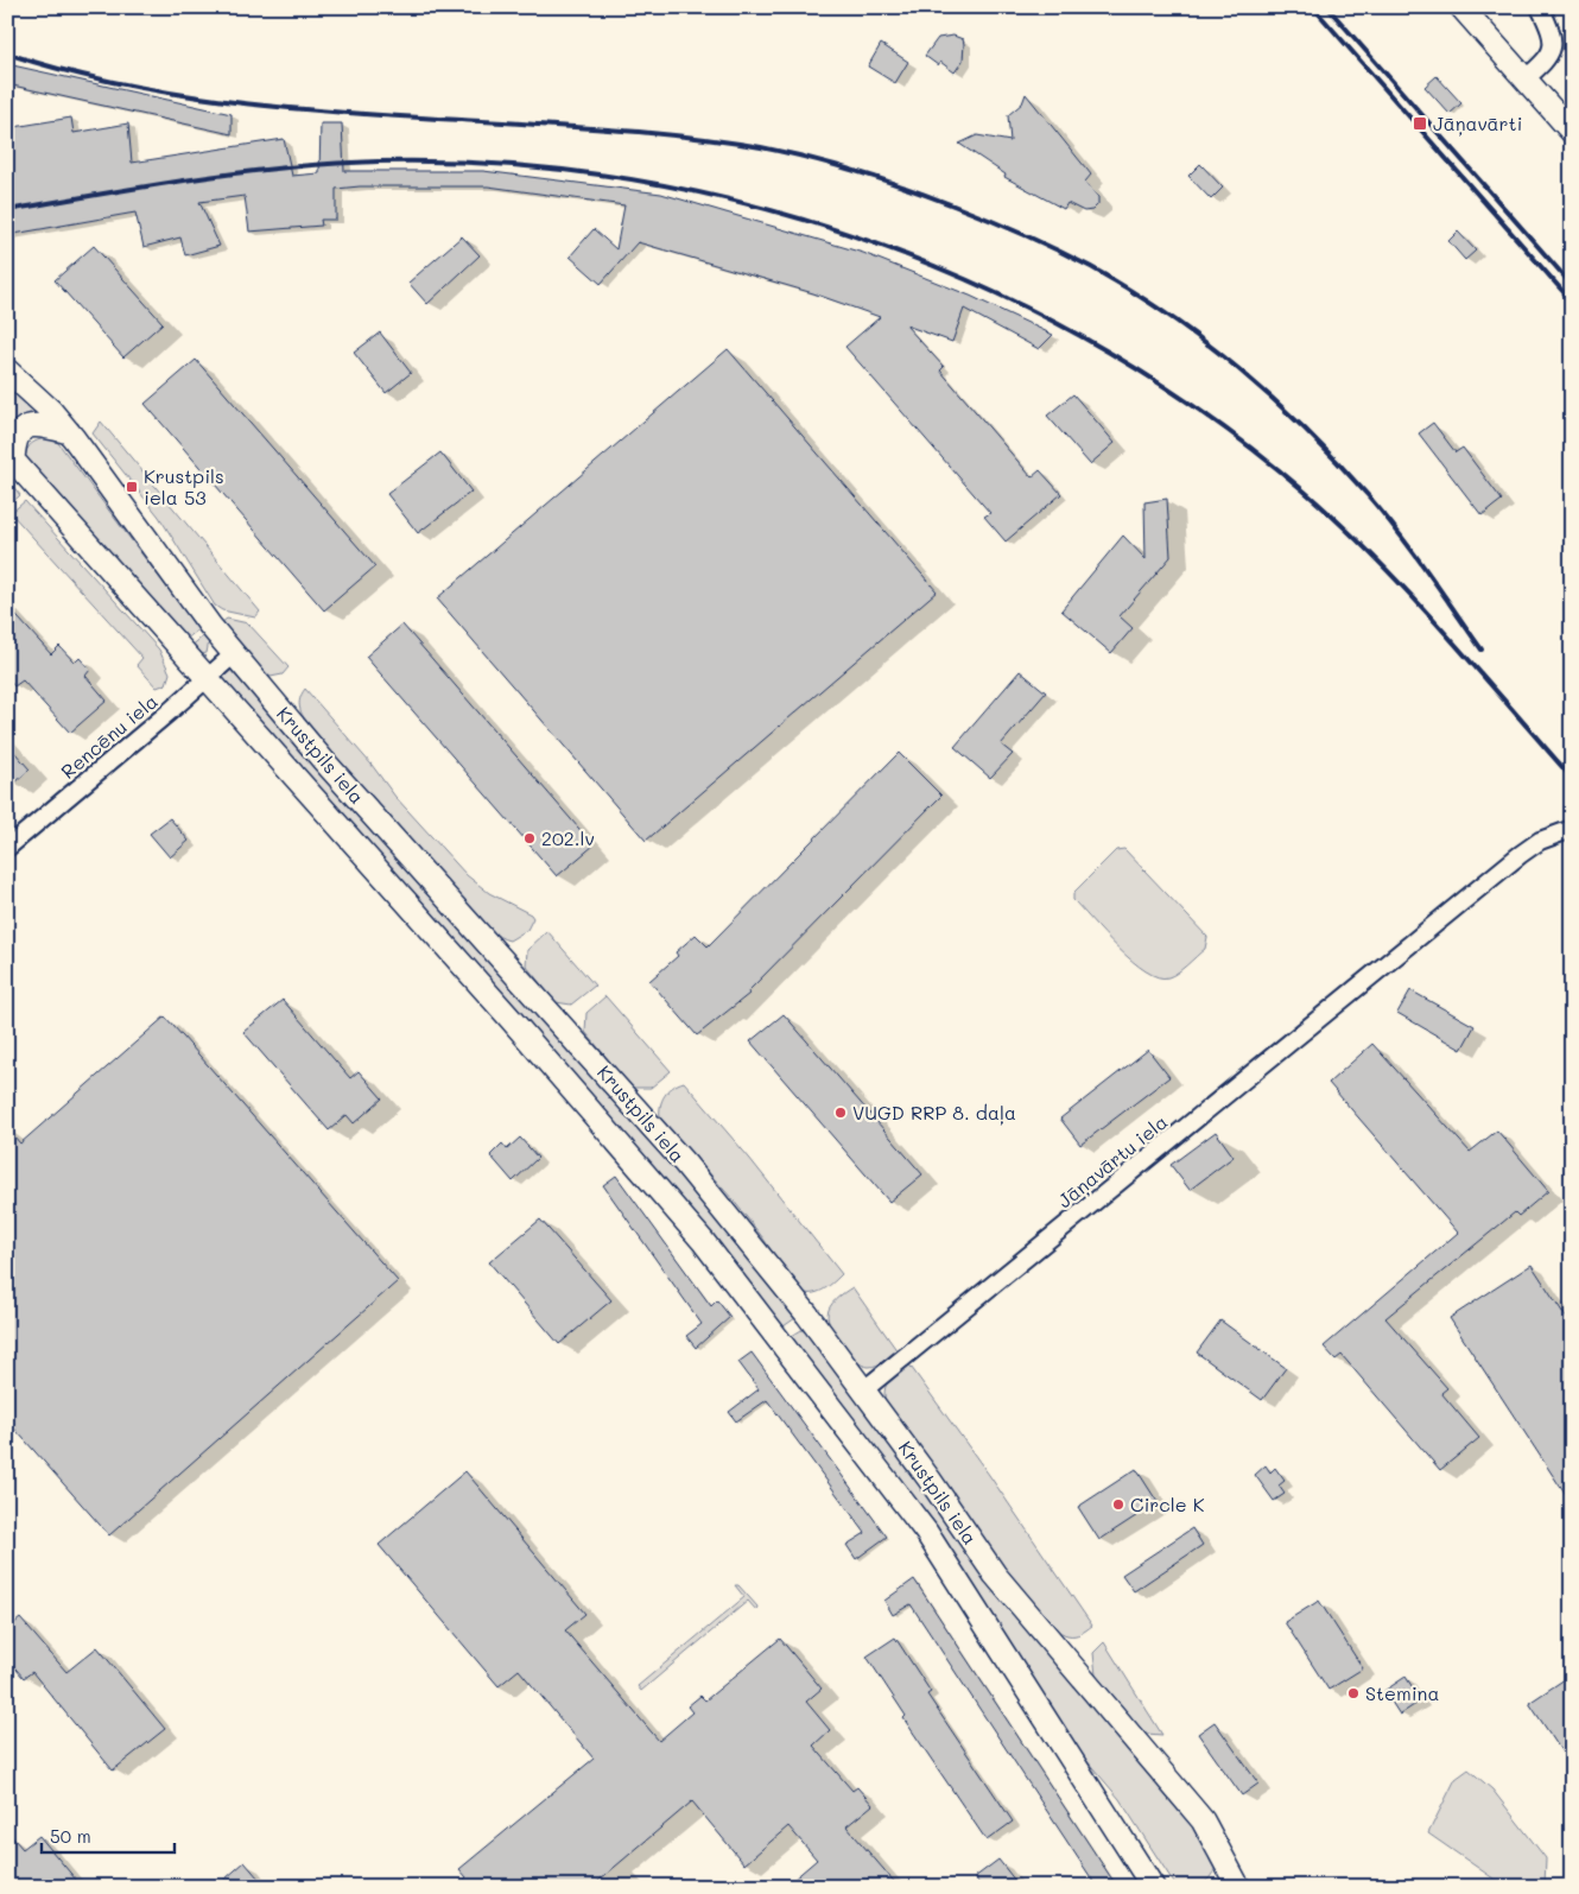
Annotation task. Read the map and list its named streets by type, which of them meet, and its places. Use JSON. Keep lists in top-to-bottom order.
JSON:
{
  "streets": {
    "main road": ["Krustpils iela"],
    "street": ["Rencēnu iela", "Jāņavārtu iela"]
  },
  "crossings": [
    ["Rencēnu iela", "Krustpils iela"],
    ["Krustpils iela", "Jāņavārtu iela"]
  ],
  "places": {
    "transit": ["Jāņavārti", "Krustpils iela 53"],
    "other": [
      "202.lv",
      "VUGD RRP 8. daļa",
      "Circle K",
      "Stemina"
    ]
  },
  "scale_bar": "50 m"
}
